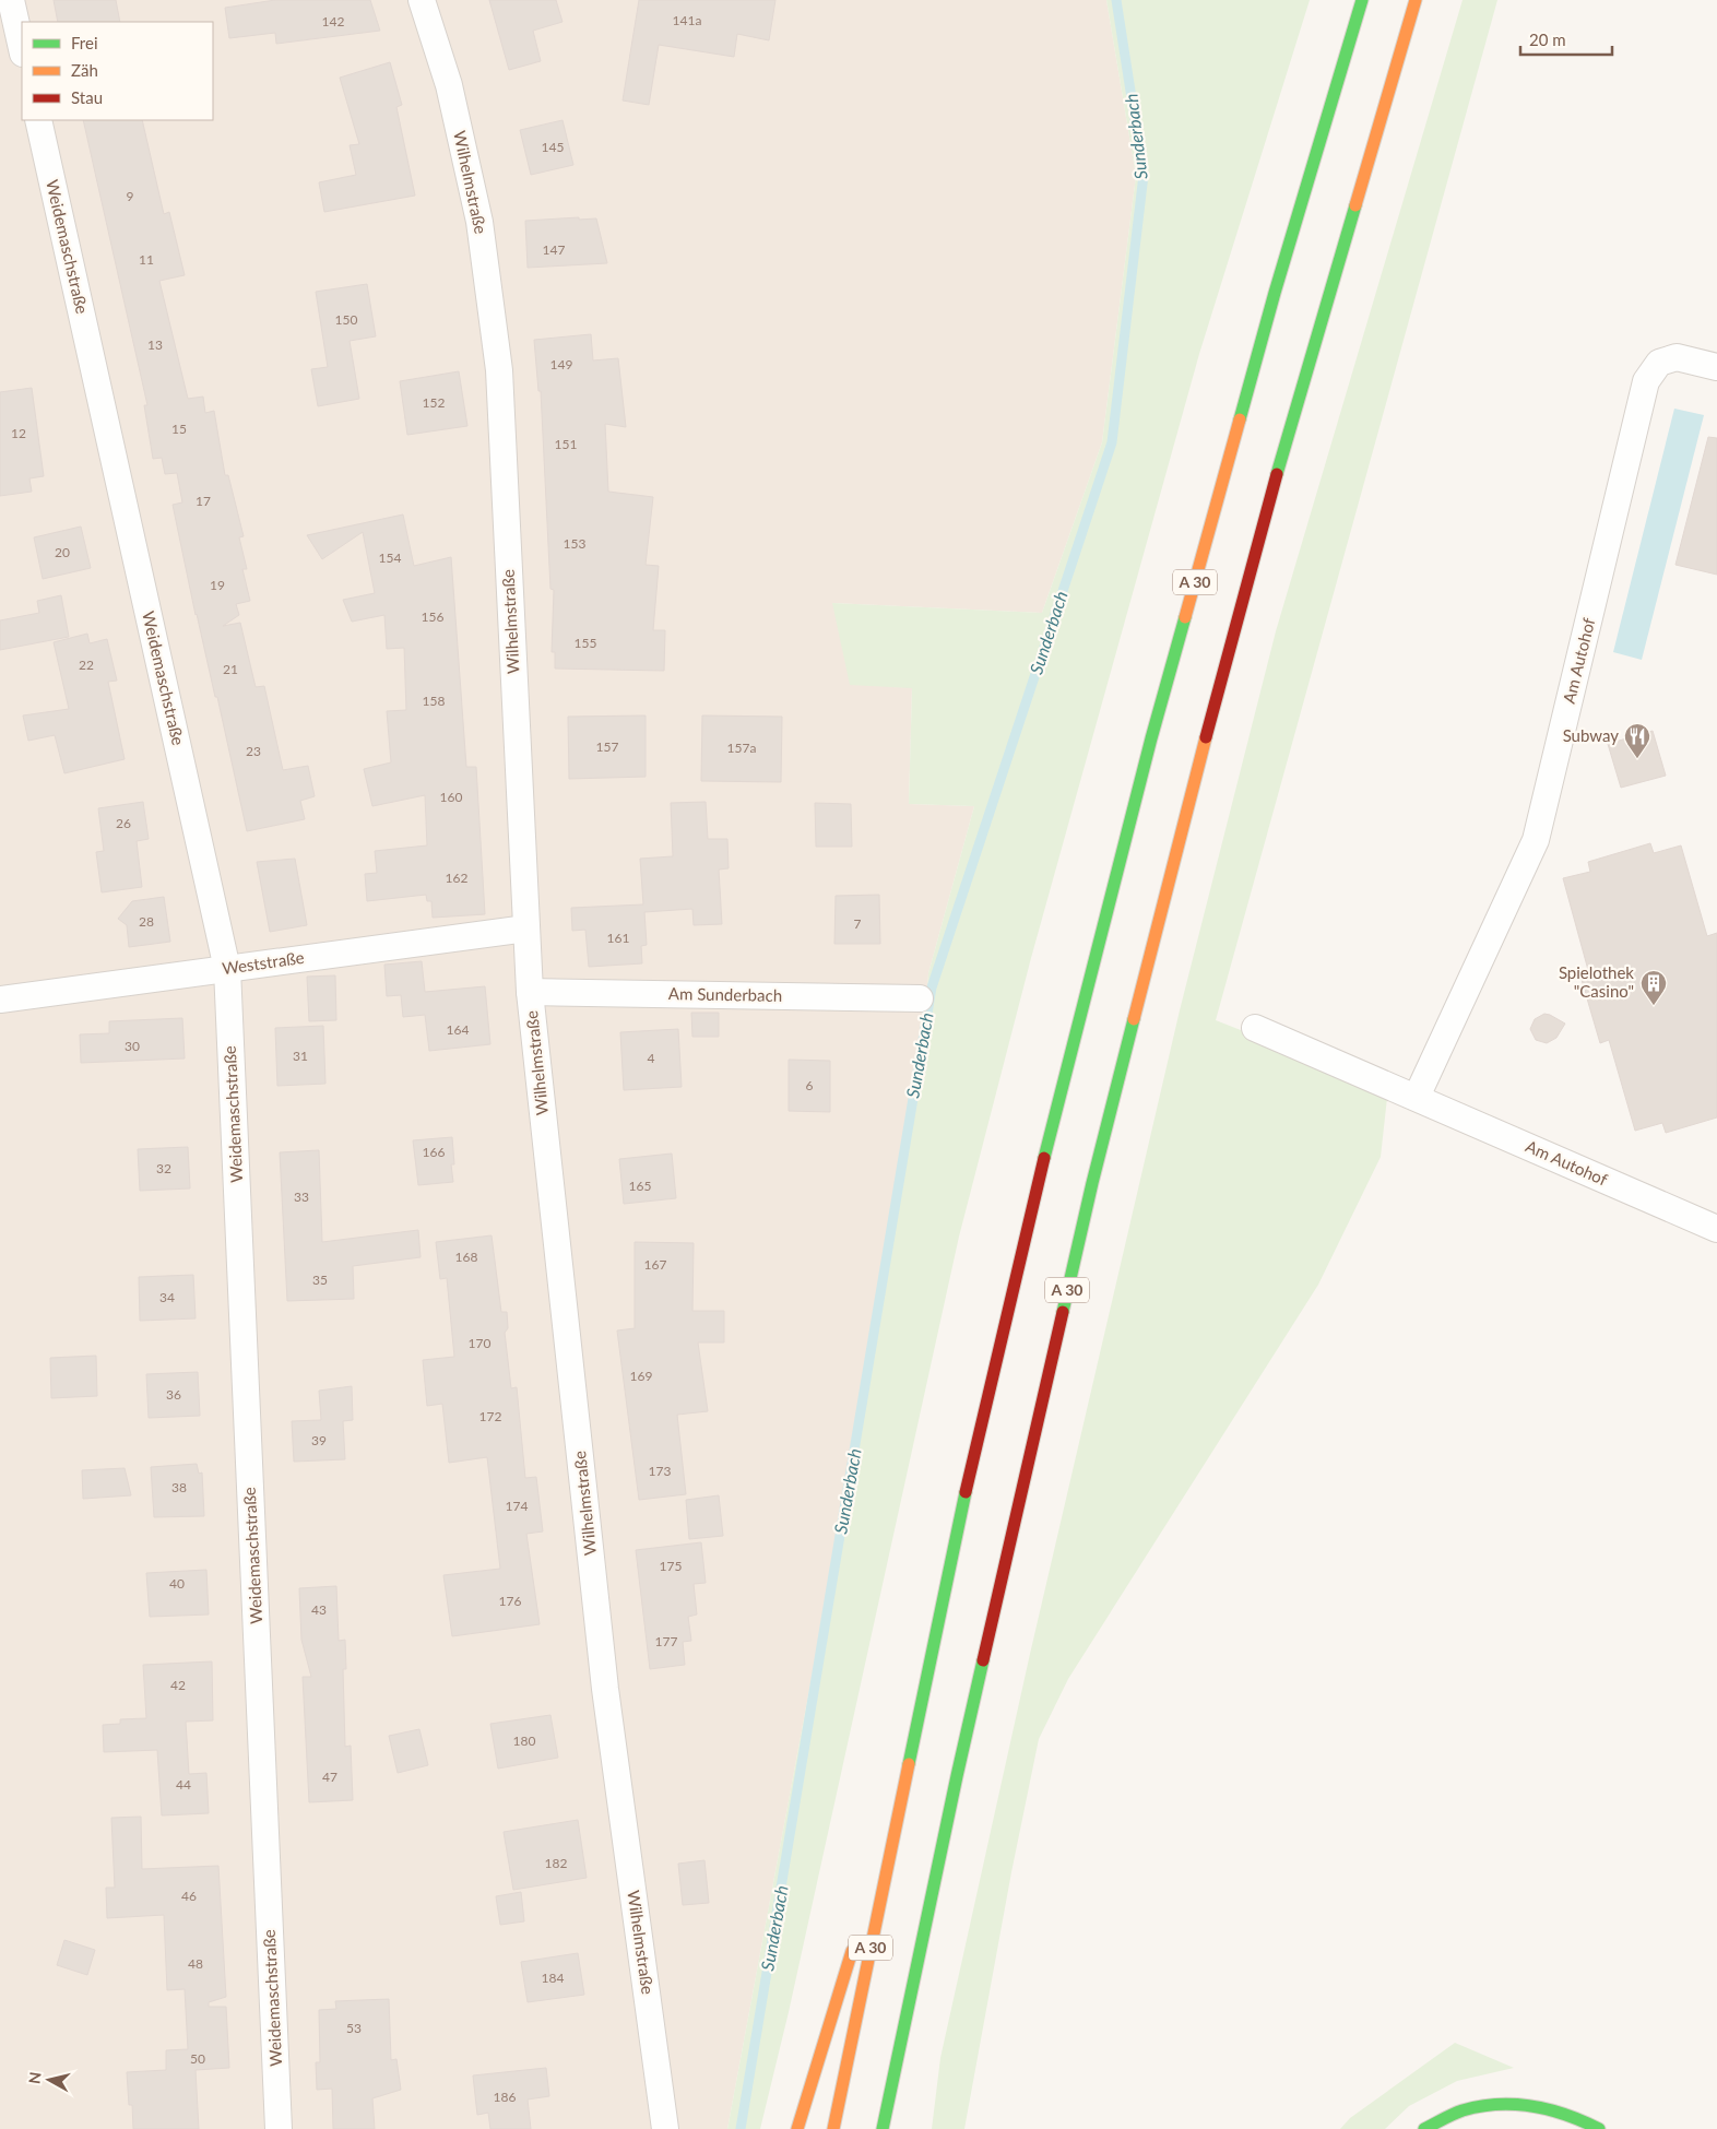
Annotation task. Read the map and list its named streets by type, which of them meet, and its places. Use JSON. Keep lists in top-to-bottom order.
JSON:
{
  "streets": {
    "main road": ["A 30"],
    "street": [
      "Wilhelmstraße",
      "Weidemaschstraße",
      "Am Autohof",
      "Weststraße",
      "Am Sunderbach"
    ]
  },
  "crossings": [
    ["Wilhelmstraße", "Weststraße"],
    ["Wilhelmstraße", "Am Sunderbach"],
    ["Weidemaschstraße", "Weststraße"]
  ],
  "water": ["Sunderbach"],
  "places": {
    "restaurant": ["Subway"],
    "building": ["Spielothek \"Casino\""]
  },
  "house_numbers": [
    "141a",
    "142",
    "145",
    "9",
    "147",
    "11",
    "150",
    "13",
    "149",
    "152",
    "15",
    "12",
    "151",
    "17",
    "153",
    "20",
    "154",
    "19",
    "156",
    "155",
    "22",
    "21",
    "158",
    "157",
    "157a",
    "23",
    "160",
    "26",
    "162",
    "28",
    "7",
    "161",
    "164",
    "30",
    "31",
    "4",
    "6",
    "166",
    "32",
    "165",
    "33",
    "168",
    "167",
    "35",
    "34",
    "170",
    "169",
    "36",
    "172",
    "39",
    "173",
    "38",
    "174",
    "175",
    "40",
    "176",
    "43",
    "177",
    "42",
    "180",
    "47",
    "44",
    "182",
    "46",
    "48",
    "184",
    "53",
    "50",
    "186"
  ],
  "legend": ["Frei", "Zäh", "Stau"],
  "scale_bar": "20 m",
  "north": "left"
}
